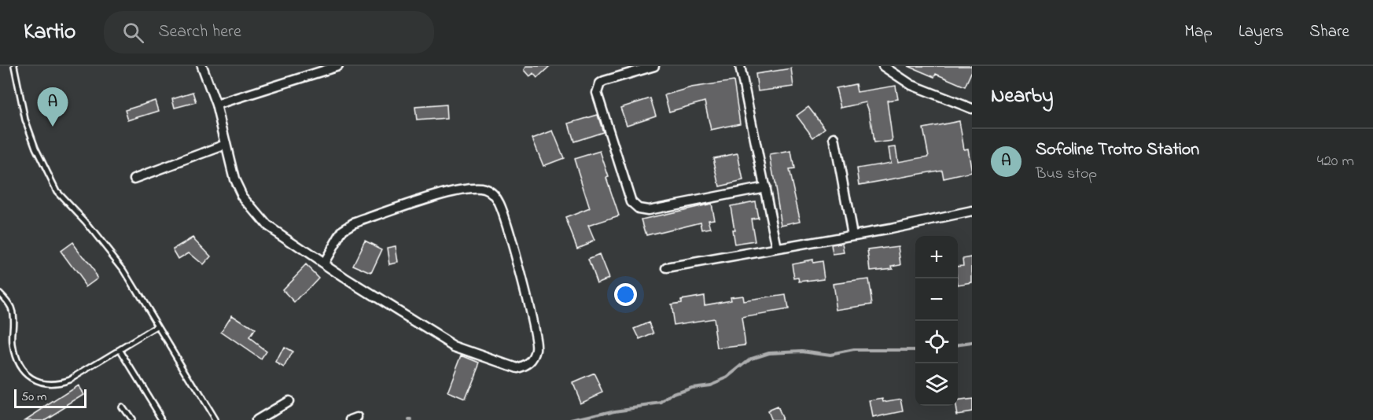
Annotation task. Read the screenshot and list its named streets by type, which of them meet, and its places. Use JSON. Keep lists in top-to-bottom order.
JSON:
{
  "scale_bar": "50 m",
  "page": {
    "header": "Kartio",
    "search": "Search here",
    "nav": ["Map", "Layers", "Share"],
    "heading": "Nearby",
    "pins": "A",
    "list": [
      {
        "mark": "A",
        "name": "Sofoline Trotro Station",
        "note": "Bus stop",
        "value": "420 m"
      }
    ],
    "map_buttons": ["+", "−"],
    "scale": "50 m"
  }
}
